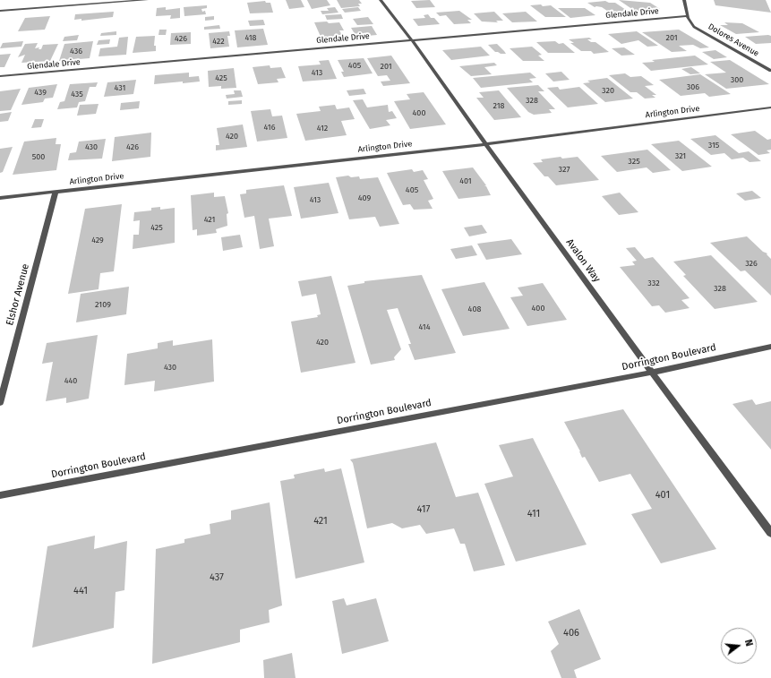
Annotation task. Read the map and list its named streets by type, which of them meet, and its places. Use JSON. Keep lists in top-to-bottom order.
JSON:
{
  "streets": {
    "street": [
      "Glendale Drive",
      "Dolores Avenue",
      "Arlington Drive",
      "Avalon Way",
      "Elshor Avenue",
      "Dorrington Boulevard"
    ]
  },
  "crossings": [
    ["Glendale Drive", "Dolores Avenue"],
    ["Glendale Drive", "Avalon Way"],
    ["Arlington Drive", "Avalon Way"],
    ["Arlington Drive", "Elshor Avenue"],
    ["Avalon Way", "Dorrington Boulevard"]
  ],
  "house_numbers": [
    "418",
    "201",
    "426",
    "422",
    "436",
    "405",
    "201",
    "413",
    "425",
    "300",
    "306",
    "431",
    "320",
    "439",
    "435",
    "328",
    "218",
    "400",
    "416",
    "412",
    "420",
    "315",
    "430",
    "426",
    "321",
    "500",
    "325",
    "327",
    "401",
    "405",
    "409",
    "413",
    "421",
    "425",
    "429",
    "326",
    "332",
    "328",
    "2109",
    "400",
    "408",
    "414",
    "420",
    "430",
    "440",
    "401",
    "417",
    "411",
    "421",
    "437",
    "441",
    "406"
  ],
  "north": "right"
}
